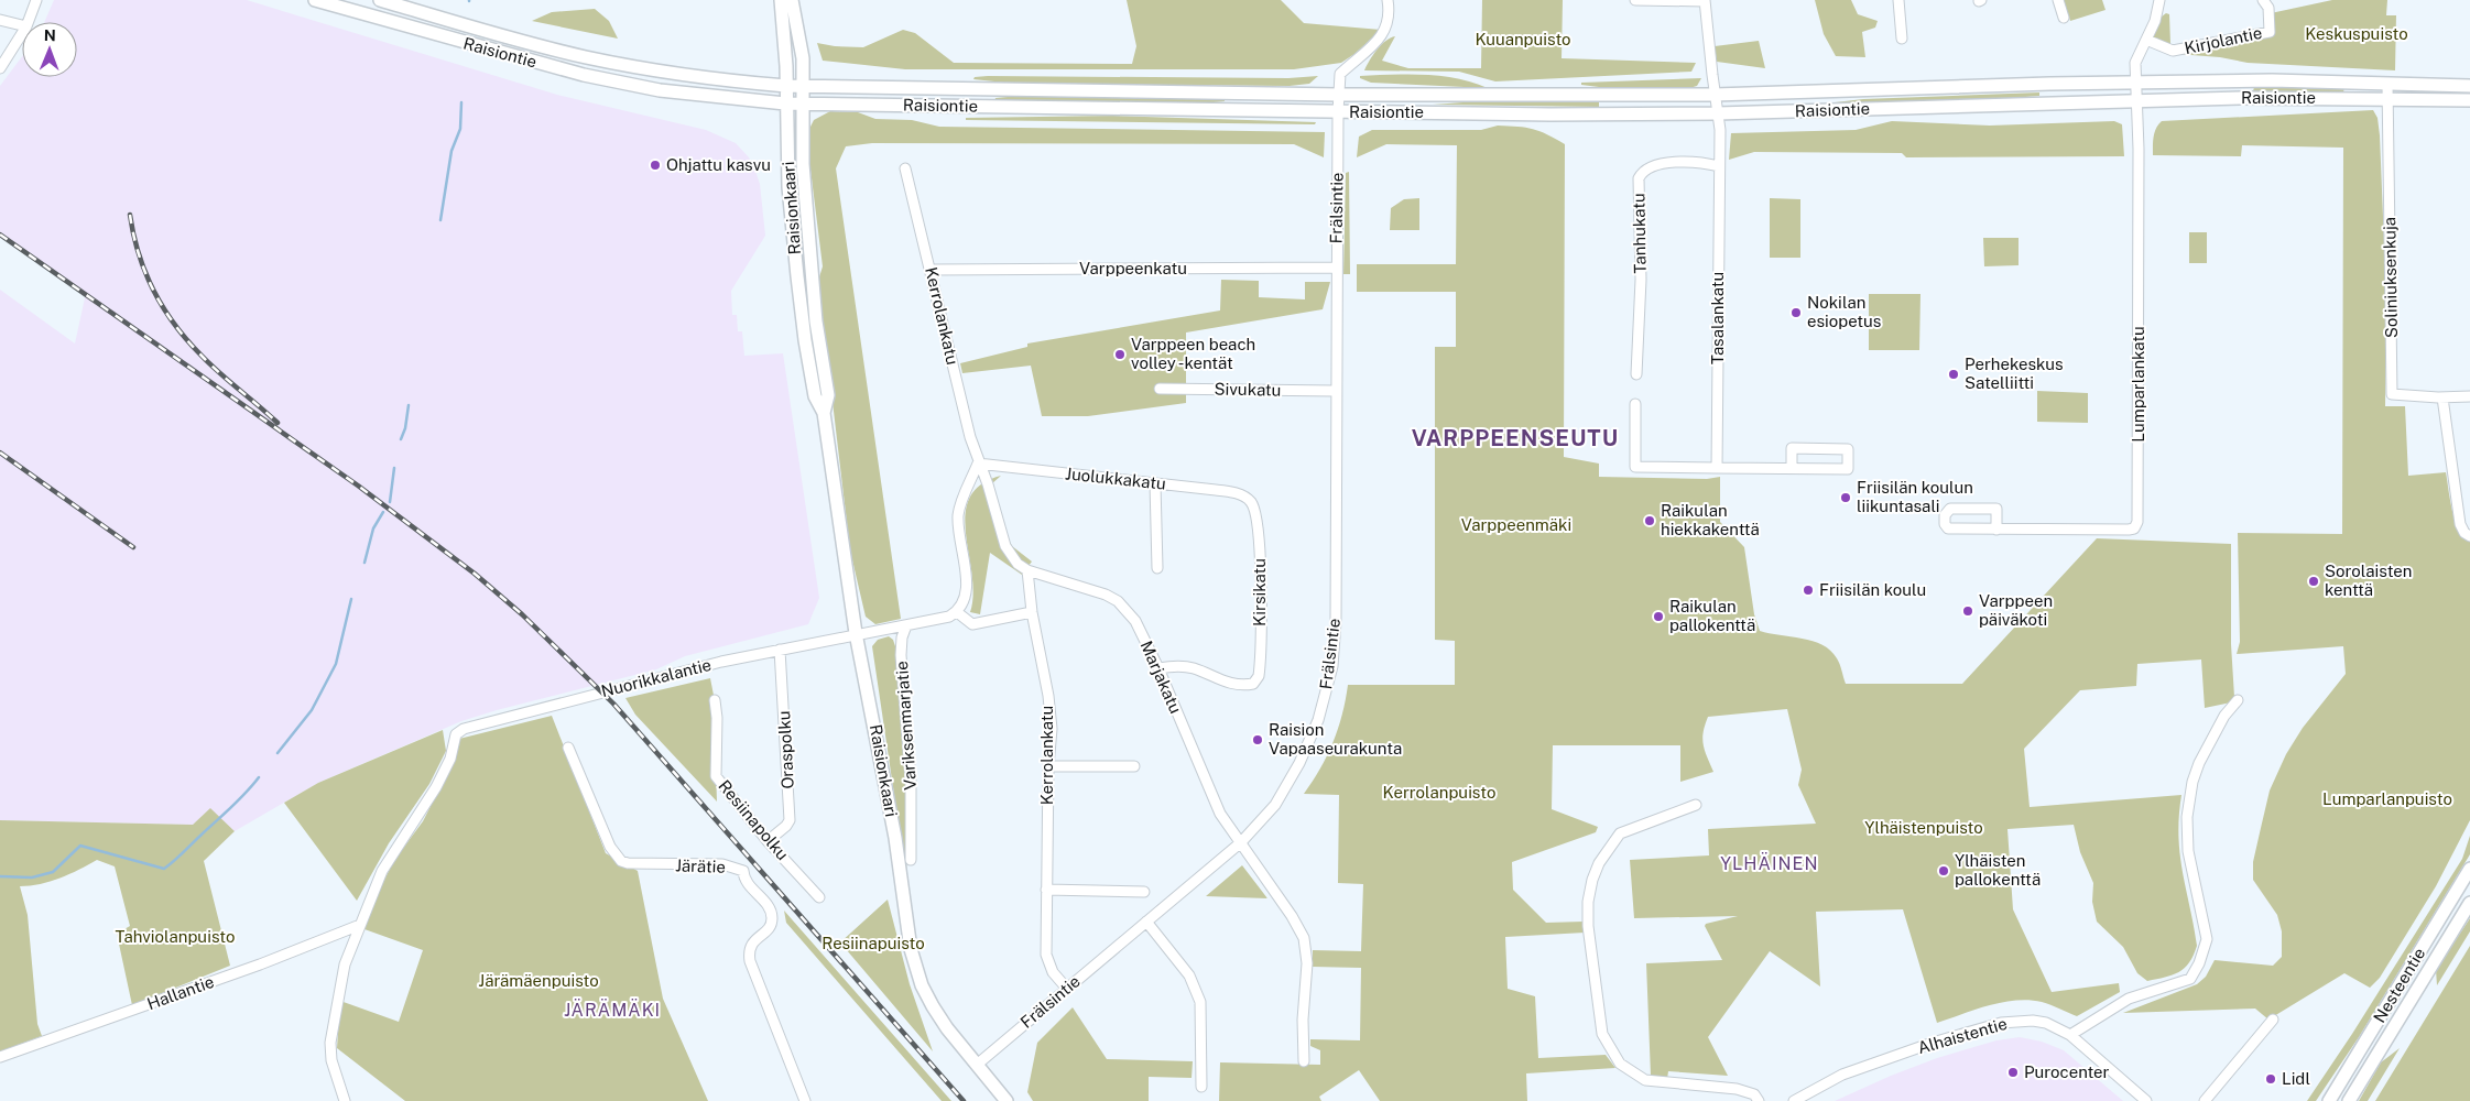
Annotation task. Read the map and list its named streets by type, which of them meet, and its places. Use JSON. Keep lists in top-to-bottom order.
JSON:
{
  "streets": {
    "main road": ["Raisiontie", "Raisionkaari", "Nesteentie"],
    "street": [
      "Kirjolantie",
      "Frälsintie",
      "Tanhukatu",
      "Varppeenkatu",
      "Soliniuksenkuja",
      "Kerrolankatu",
      "Tasalankatu",
      "Lumparlankatu",
      "Sivukatu",
      "Juolukkakatu",
      "Kirsikatu",
      "Marjakatu",
      "Nuorikkalantie",
      "Variksenmarjatie",
      "Oraspolku",
      "Resiinapolku",
      "Järätie",
      "Hallantie",
      "Alhaistentie"
    ]
  },
  "crossings": [
    ["Kirjolantie", "Lumparlankatu"],
    ["Raisiontie", "Raisionkaari"],
    ["Raisiontie", "Frälsintie"],
    ["Raisiontie", "Soliniuksenkuja"],
    ["Raisiontie", "Tasalankatu"],
    ["Raisiontie", "Lumparlankatu"],
    ["Raisionkaari", "Frälsintie"],
    ["Raisionkaari", "Nuorikkalantie"],
    ["Frälsintie", "Varppeenkatu"],
    ["Frälsintie", "Kerrolankatu"],
    ["Frälsintie", "Sivukatu"],
    ["Frälsintie", "Marjakatu"],
    ["Tanhukatu", "Tasalankatu"],
    ["Varppeenkatu", "Kerrolankatu"],
    ["Kerrolankatu", "Juolukkakatu"],
    ["Kerrolankatu", "Marjakatu"],
    ["Juolukkakatu", "Kirsikatu"],
    ["Kirsikatu", "Marjakatu"],
    ["Nuorikkalantie", "Oraspolku"],
    ["Nuorikkalantie", "Hallantie"],
    ["Oraspolku", "Resiinapolku"]
  ],
  "districts": ["VARPPEENSEUTU", "YLHÄINEN", "JÄRÄMÄKI"],
  "parks": [
    "Keskuspuisto",
    "Kuuanpuisto",
    "Varppeenmäki",
    "Kerrolanpuisto",
    "Lumparlanpuisto",
    "Ylhäistenpuisto",
    "Tahviolanpuisto",
    "Resiinapuisto",
    "Järämäenpuisto"
  ],
  "places": [
    "Ohjattu kasvu",
    "Nokilan esiopetus",
    "Varppeen beach volley -kentät",
    "Perhekeskus Satelliitti",
    "Friisilän koulun liikuntasali",
    "Raikulan hiekkakenttä",
    "Sorolaisten kenttä",
    "Friisilän koulu",
    "Varppeen päiväkoti",
    "Raikulan pallokenttä",
    "Raision Vapaaseurakunta",
    "Ylhäisten pallokenttä",
    "Purocenter",
    "Lidl"
  ],
  "north": "top"
}
